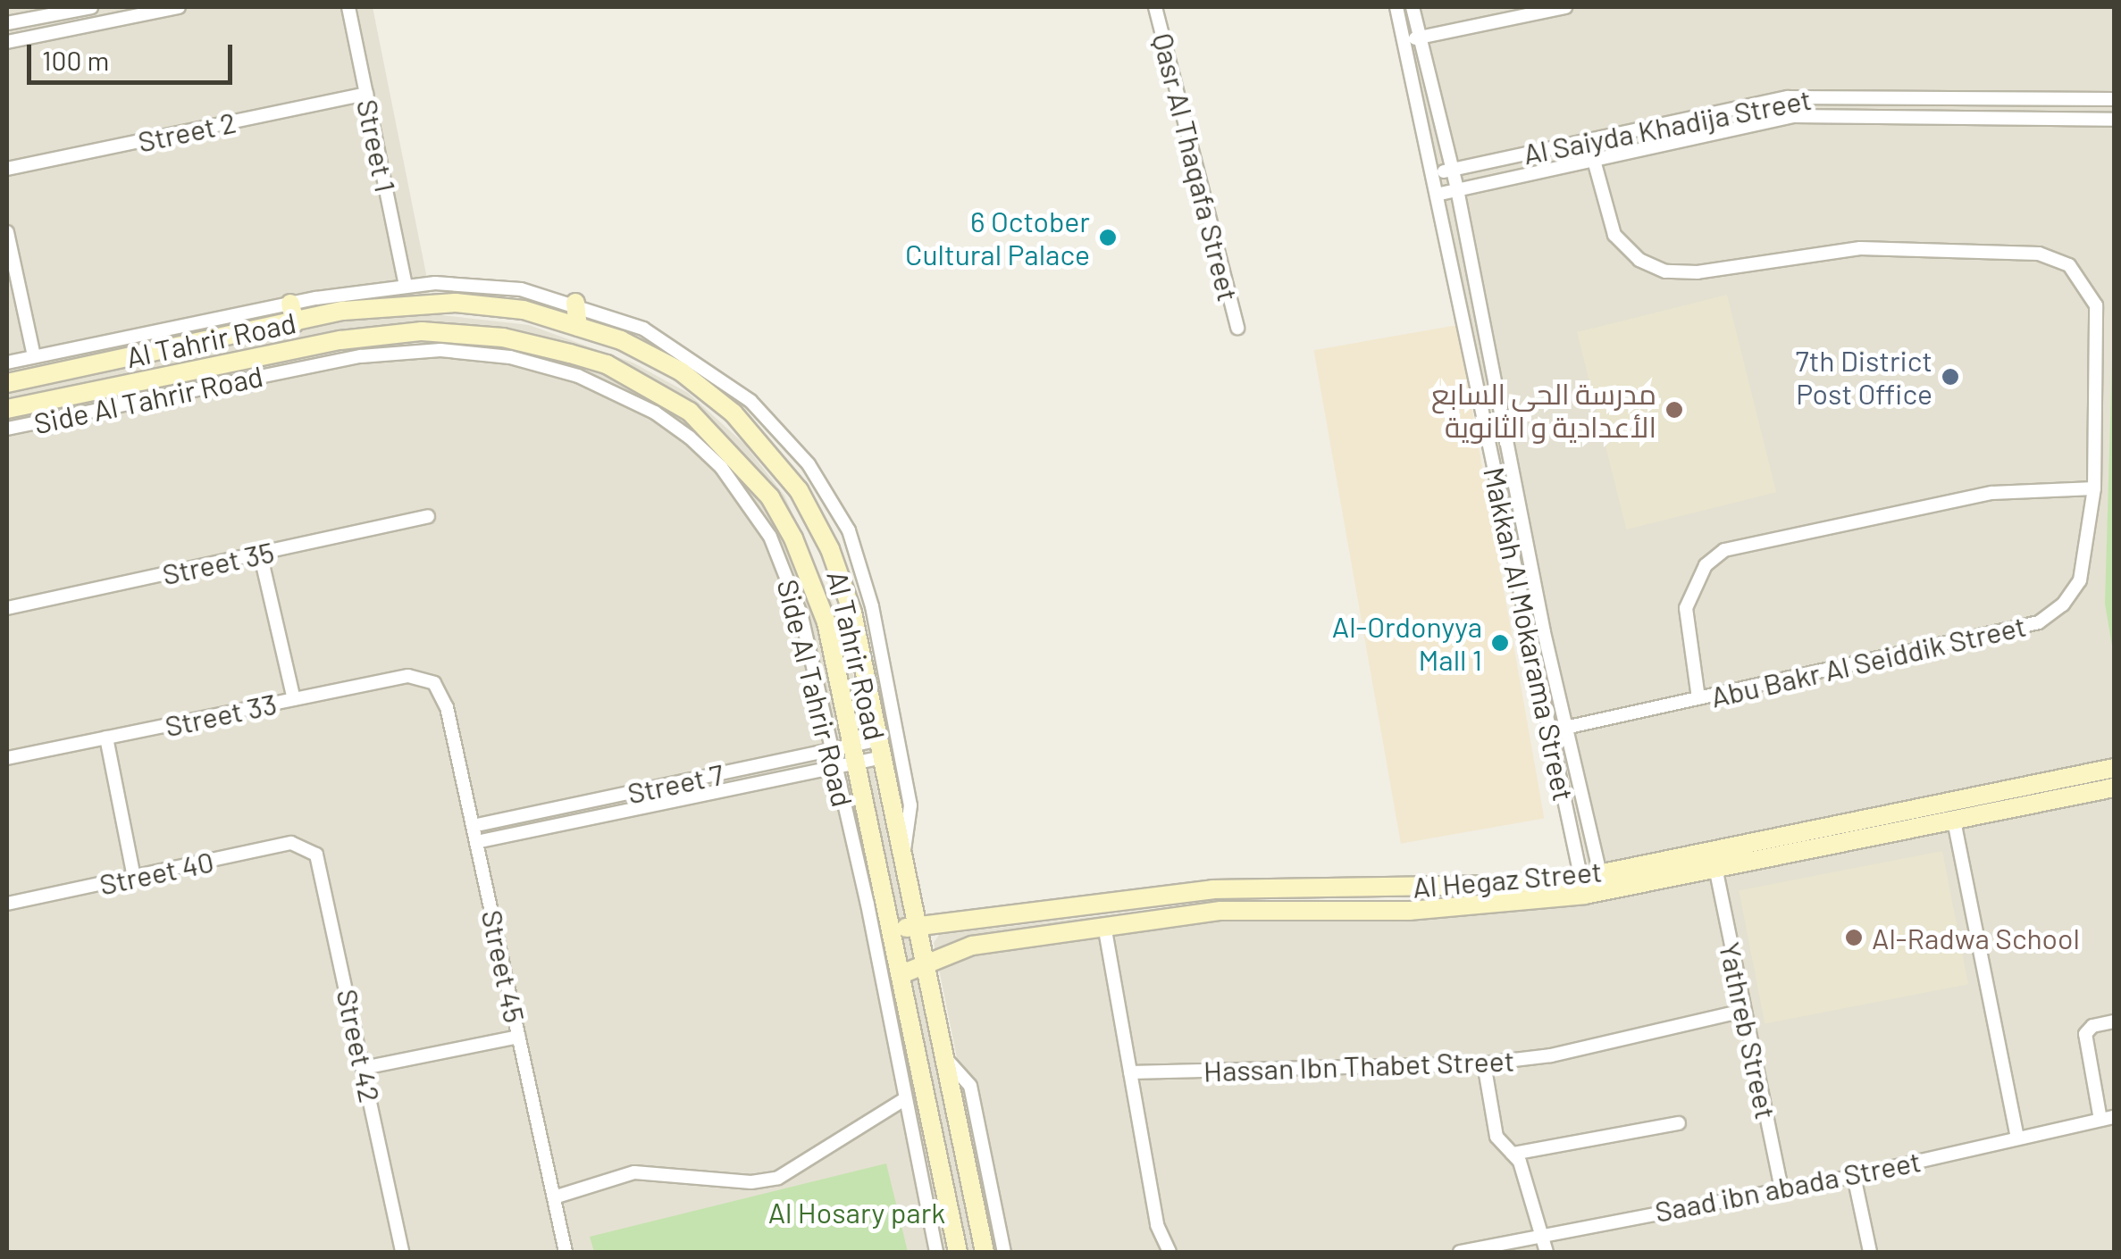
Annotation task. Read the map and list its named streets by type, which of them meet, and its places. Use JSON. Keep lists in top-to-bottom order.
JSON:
{
  "streets": {
    "street": [
      "Al Saiyda Khadija Street",
      "Street 2",
      "Street 1",
      "Qasr Al Thaqafa Street",
      "Al Tahrir Road",
      "Side Al Tahrir Road",
      "Street 35",
      "Makkah Al Mokarama Street",
      "Abu Bakr Al Seiddik Street",
      "Street 33",
      "Street 7",
      "Street 40",
      "Al Hegaz Street",
      "Street 45",
      "Yathreb Street",
      "Street 42",
      "Hassan Ibn Thabet Street",
      "Saad ibn abada Street"
    ]
  },
  "crossings": [
    ["Al Saiyda Khadija Street", "Makkah Al Mokarama Street"],
    ["Al Saiyda Khadija Street", "Abu Bakr Al Seiddik Street"],
    ["Street 2", "Street 1"],
    ["Al Tahrir Road", "Street 7"],
    ["Al Tahrir Road", "Al Hegaz Street"],
    ["Side Al Tahrir Road", "Street 7"],
    ["Makkah Al Mokarama Street", "Abu Bakr Al Seiddik Street"],
    ["Makkah Al Mokarama Street", "Al Hegaz Street"],
    ["Street 33", "Street 45"],
    ["Street 7", "Street 45"],
    ["Street 40", "Street 42"],
    ["Al Hegaz Street", "Yathreb Street"],
    ["Yathreb Street", "Hassan Ibn Thabet Street"],
    ["Yathreb Street", "Saad ibn abada Street"]
  ],
  "parks": ["Al Hosary park"],
  "places": [
    "6 October Cultural Palace",
    "7th District Post Office",
    "مدرسة الحي السابع الأعدادية و الثانوية",
    "Al-Ordonyya Mall 1",
    "Al-Radwa School"
  ],
  "scale_bar": "100 m"
}
